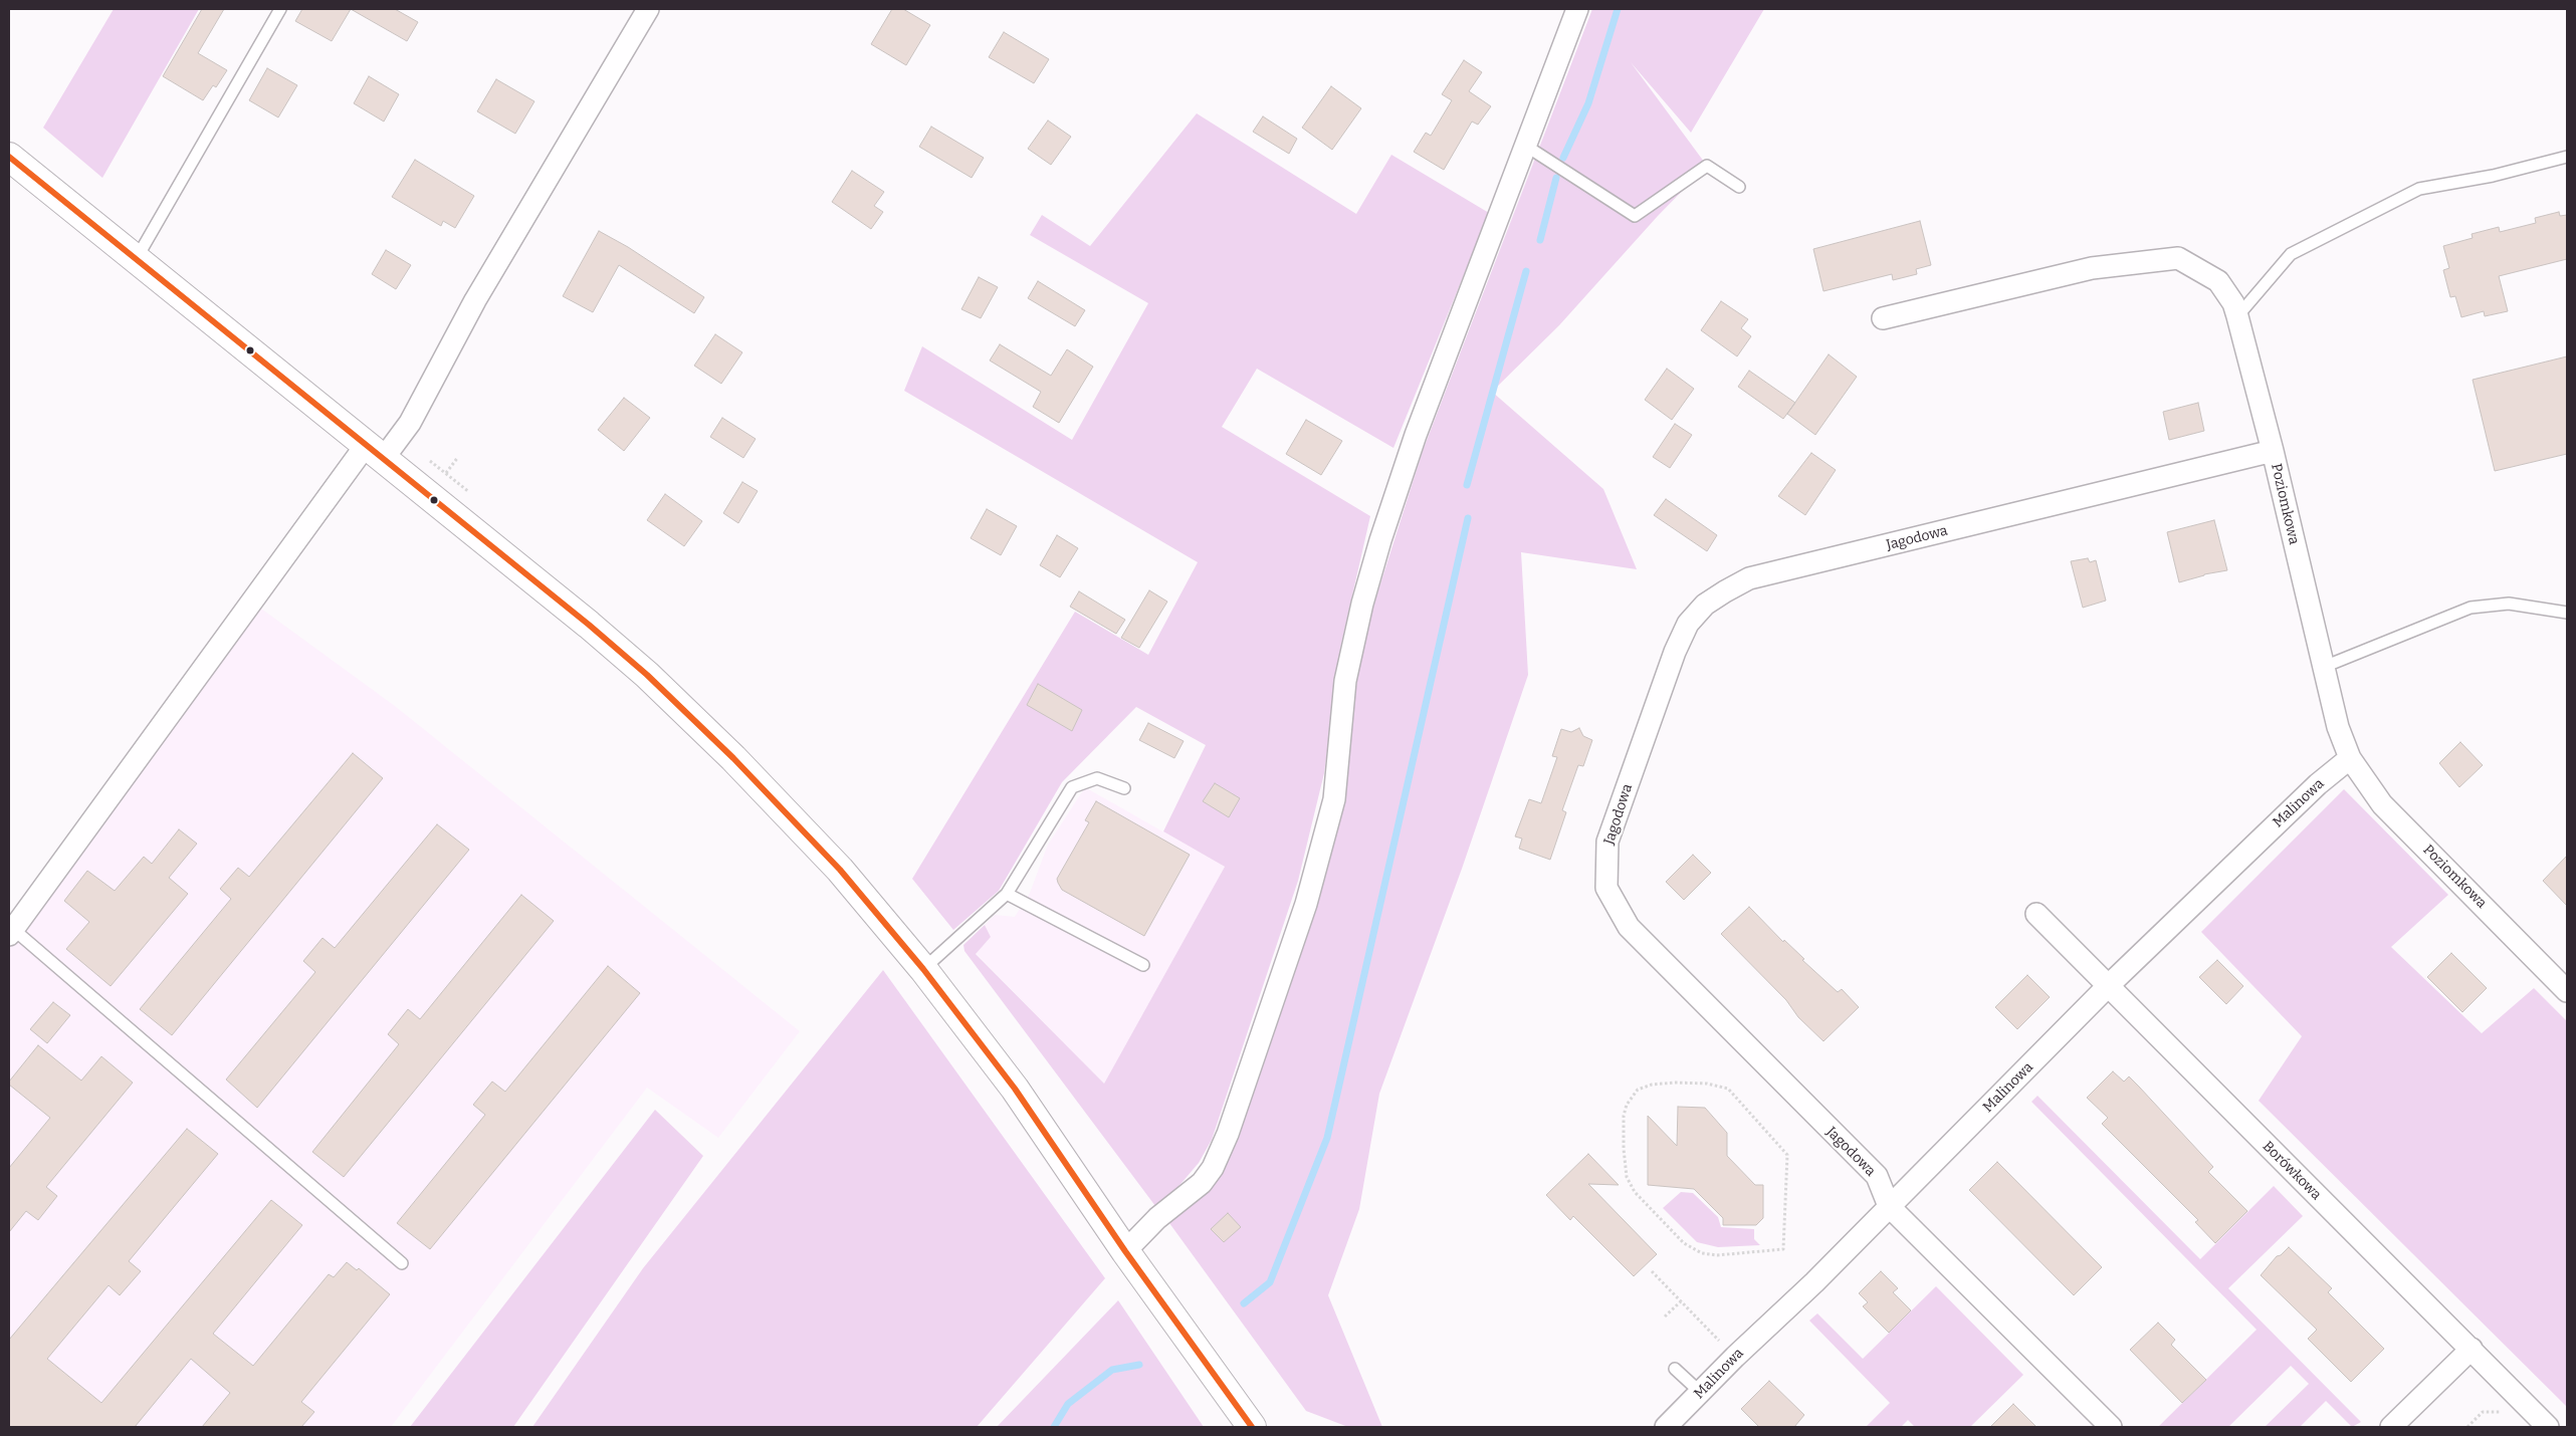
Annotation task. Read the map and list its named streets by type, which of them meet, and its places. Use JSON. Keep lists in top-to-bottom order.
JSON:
{
  "streets": {
    "street": [
      "Poziomkowa",
      "Jagodowa",
      "Malinowa",
      "Borówkowa"
    ]
  },
  "crossings": [
    ["Poziomkowa", "Jagodowa"],
    ["Poziomkowa", "Malinowa"],
    ["Jagodowa", "Malinowa"],
    ["Malinowa", "Borówkowa"]
  ]
}
